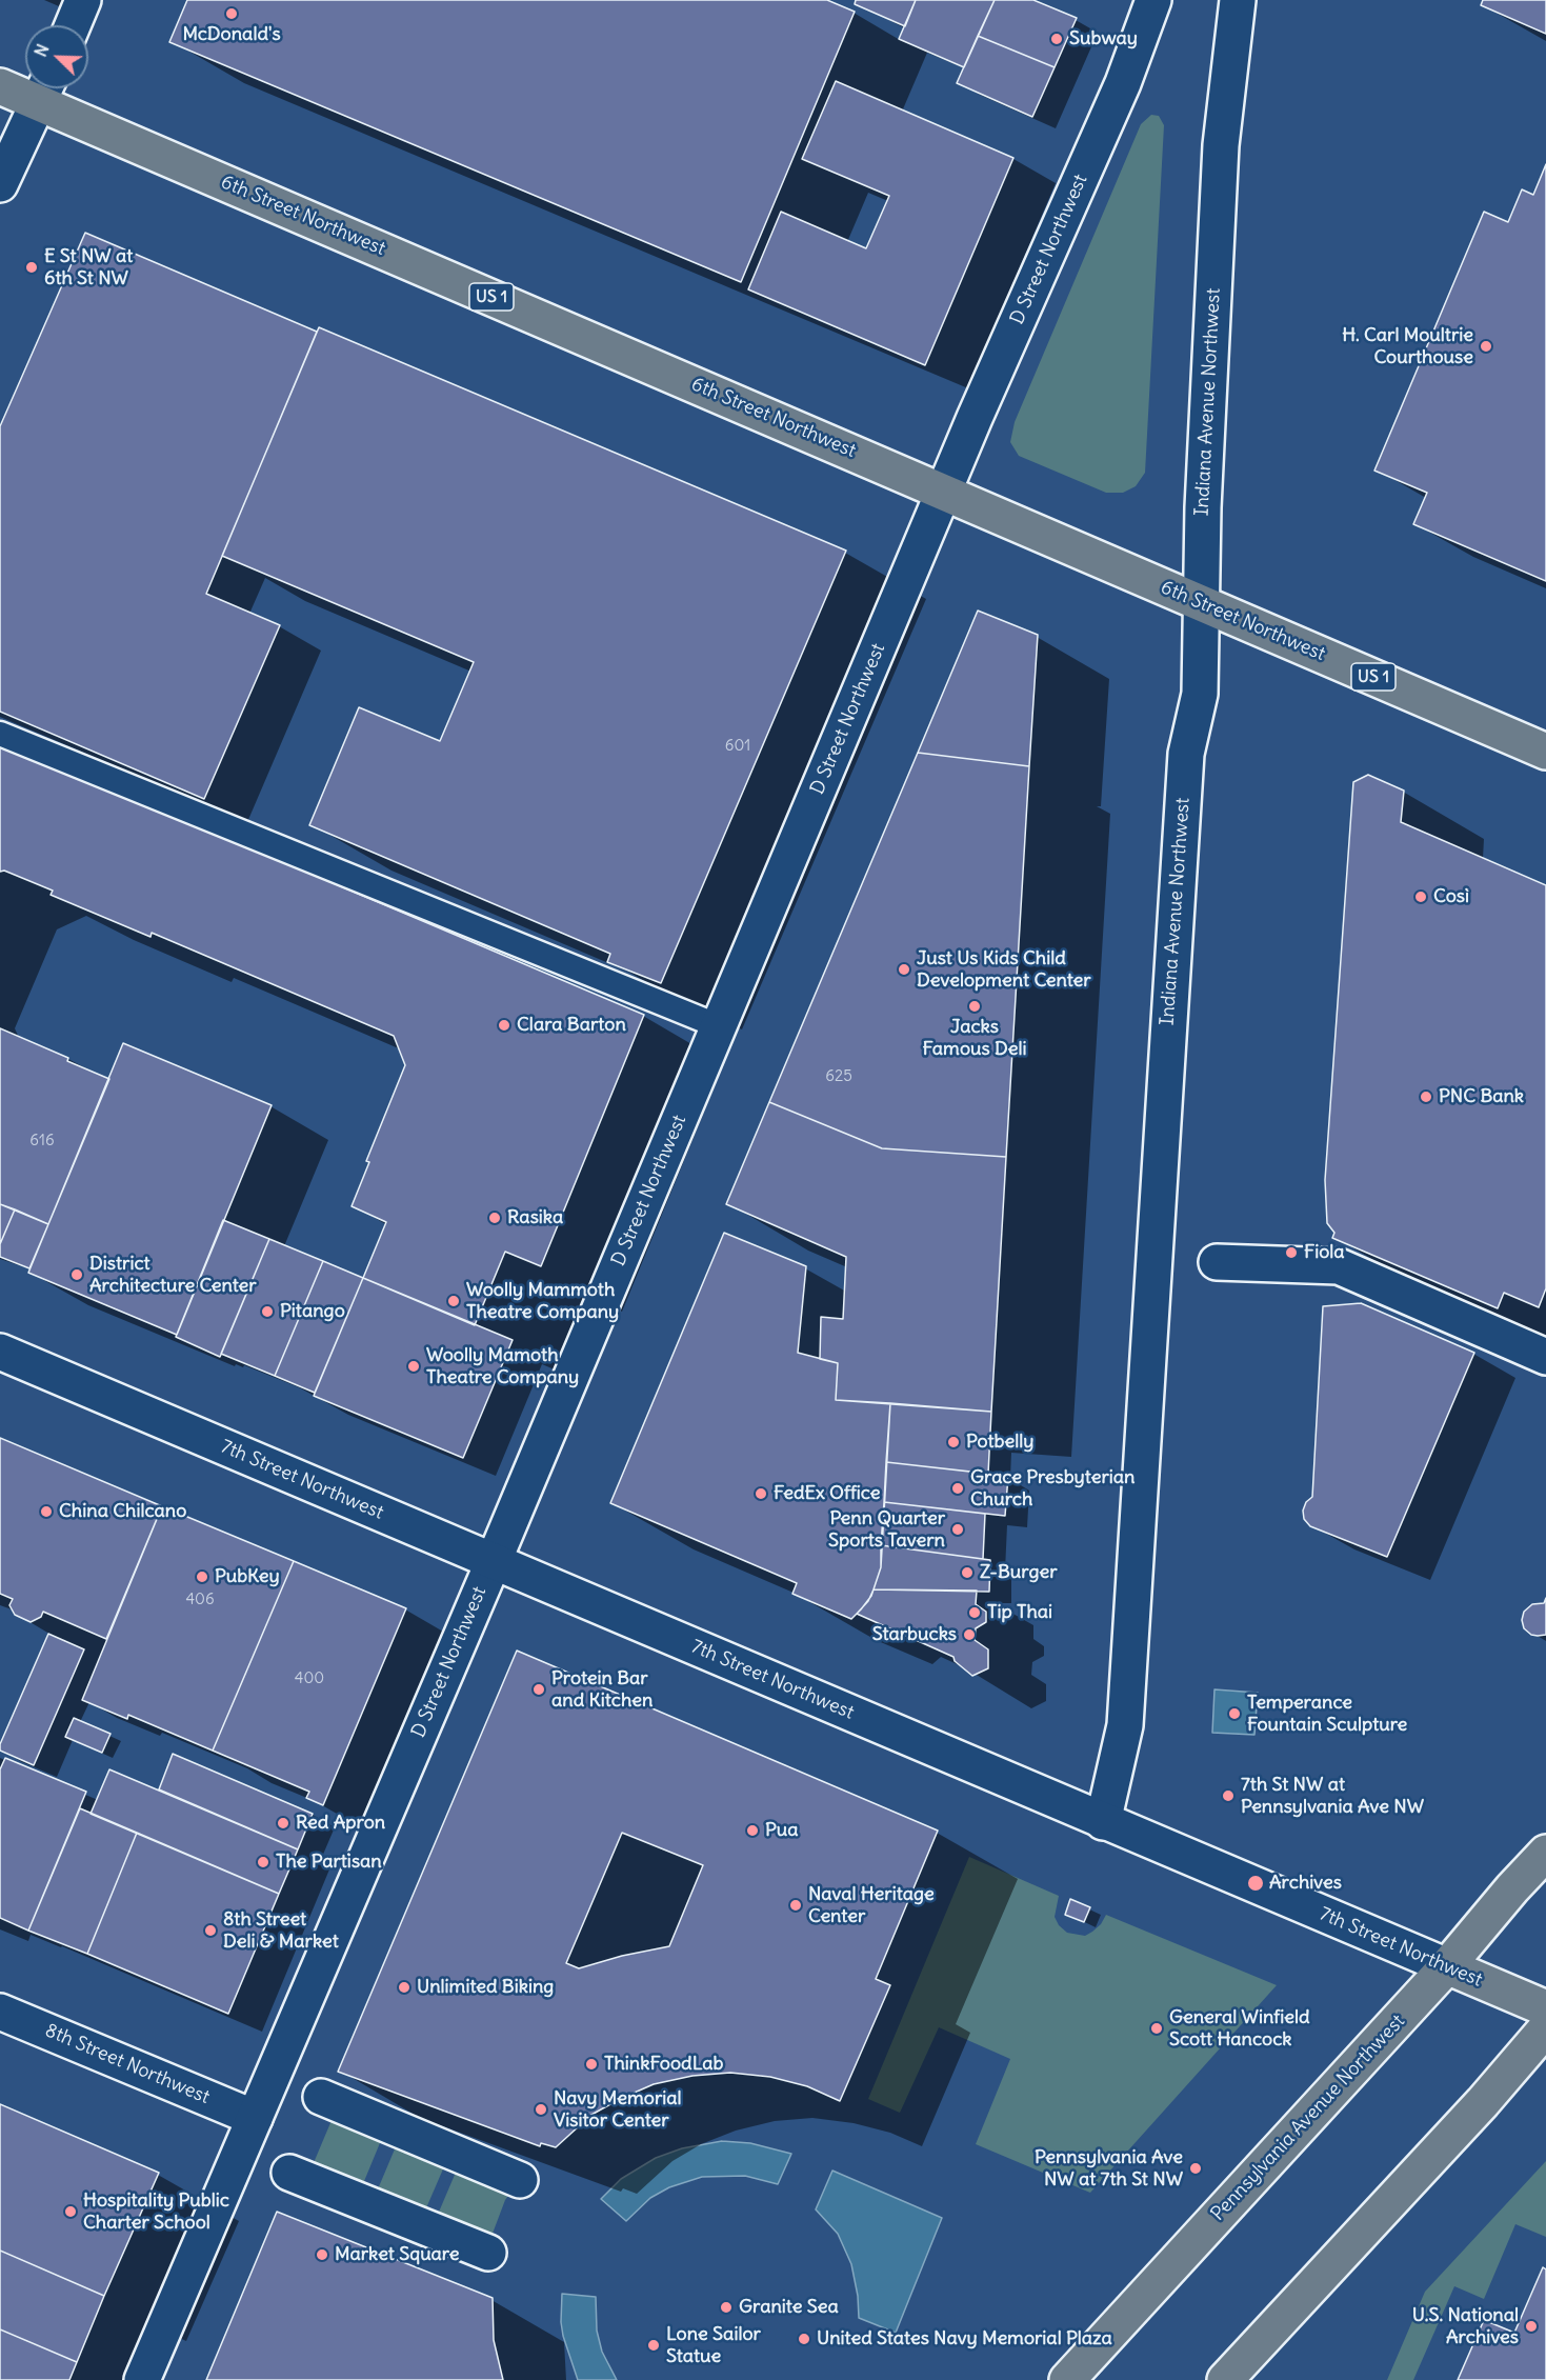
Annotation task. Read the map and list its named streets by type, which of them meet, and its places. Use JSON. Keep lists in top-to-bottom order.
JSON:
{
  "streets": {
    "main road": [
      "6th Street Northwest",
      "US 1",
      "7th Street Northwest",
      "Pennsylvania Avenue Northwest"
    ],
    "street": ["D Street Northwest", "Indiana Avenue Northwest", "8th Street Northwest"]
  },
  "crossings": [
    ["6th Street Northwest", "D Street Northwest"],
    ["6th Street Northwest", "Indiana Avenue Northwest"],
    ["D Street Northwest", "7th Street Northwest"],
    ["D Street Northwest", "8th Street Northwest"],
    ["Indiana Avenue Northwest", "7th Street Northwest"],
    ["7th Street Northwest", "Pennsylvania Avenue Northwest"]
  ],
  "places": [
    "McDonald's",
    "Subway",
    "E St NW at 6th St NW",
    "H. Carl Moultrie Courthouse",
    "Così",
    "Just Us Kids Child Development Center",
    "Jacks Famous Deli",
    "Clara Barton",
    "PNC Bank",
    "Rasika",
    "Fiola",
    "District Architecture Center",
    "Woolly Mammoth Theatre Company",
    "Pitango",
    "Woolly Mamoth Theatre Company",
    "Potbelly",
    "Grace Presbyterian Church",
    "FedEx Office",
    "China Chilcano",
    "Penn Quarter Sports Tavern",
    "Z-Burger",
    "PubKey",
    "Tip Thai",
    "Starbucks",
    "Protein Bar and Kitchen",
    "Temperance Fountain Sculpture",
    "7th St NW at Pennsylvania Ave NW",
    "Red Apron",
    "Pua",
    "The Partisan",
    "Archives",
    "Naval Heritage Center",
    "8th Street Deli & Market",
    "Unlimited Biking",
    "General Winfield Scott Hancock",
    "ThinkFoodLab",
    "Navy Memorial Visitor Center",
    "Pennsylvania Ave NW at 7th St NW",
    "Hospitality Public Charter School",
    "Market Square",
    "Granite Sea",
    "U.S. National Archives",
    "United States Navy Memorial Plaza",
    "Lone Sailor Statue"
  ],
  "house_numbers": [
    "601",
    "625",
    "616",
    "406",
    "400"
  ],
  "north": "top left"
}
